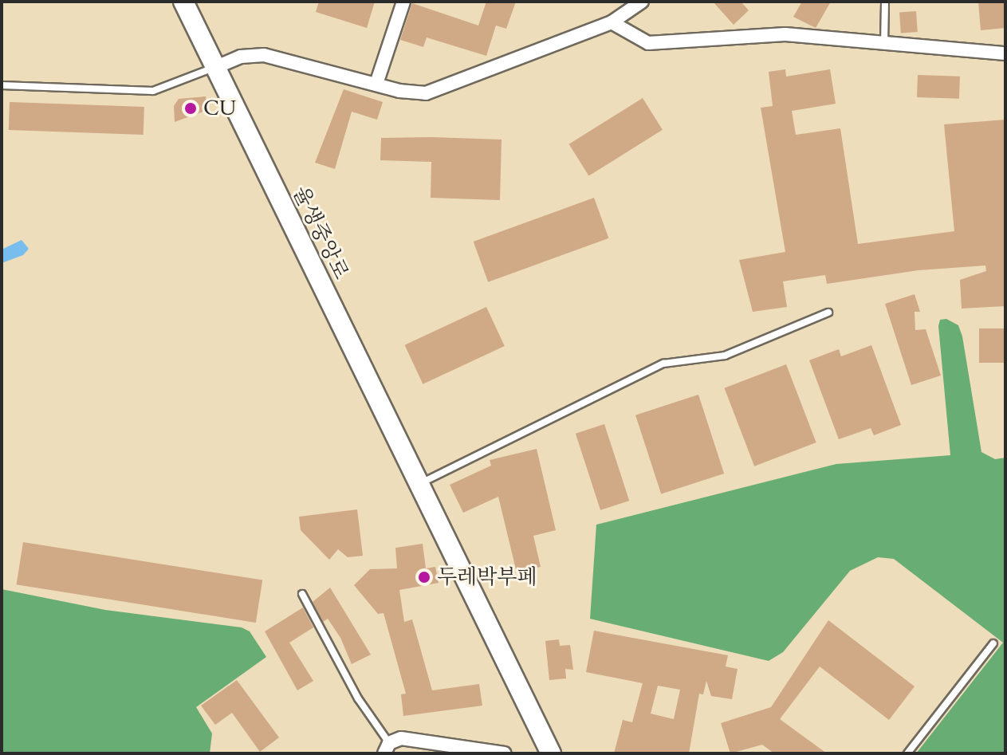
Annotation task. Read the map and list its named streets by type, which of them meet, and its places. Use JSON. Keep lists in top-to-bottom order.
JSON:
{
  "streets": {
    "street": ["율생중앙로"]
  },
  "places": ["CU", "두레박부페"]
}
